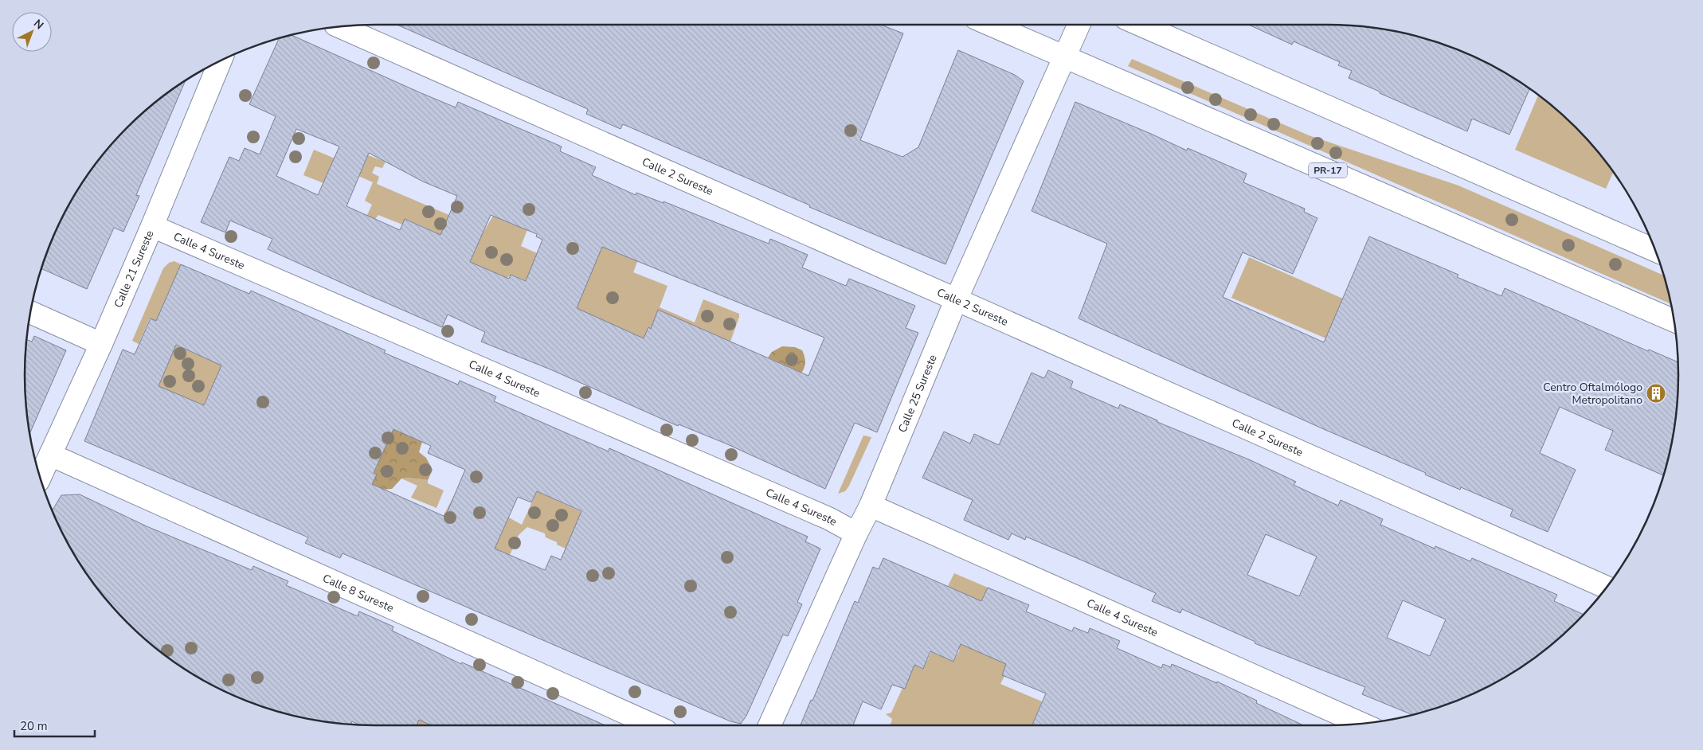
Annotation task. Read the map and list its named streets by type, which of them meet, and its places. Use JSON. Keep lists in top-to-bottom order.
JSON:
{
  "streets": {
    "street": [
      "PR-17",
      "Calle 2 Sureste",
      "Calle 4 Sureste",
      "Calle 21 Sureste",
      "Calle 25 Sureste",
      "Calle 8 Sureste"
    ]
  },
  "crossings": [
    ["PR-17", "Calle 25 Sureste"],
    ["Calle 2 Sureste", "Calle 25 Sureste"],
    ["Calle 4 Sureste", "Calle 21 Sureste"],
    ["Calle 4 Sureste", "Calle 25 Sureste"],
    ["Calle 21 Sureste", "Calle 8 Sureste"]
  ],
  "places": {
    "building": ["Centro Oftalmólogo Metropolitano"]
  },
  "scale_bar": "20 m",
  "north": "top right"
}
